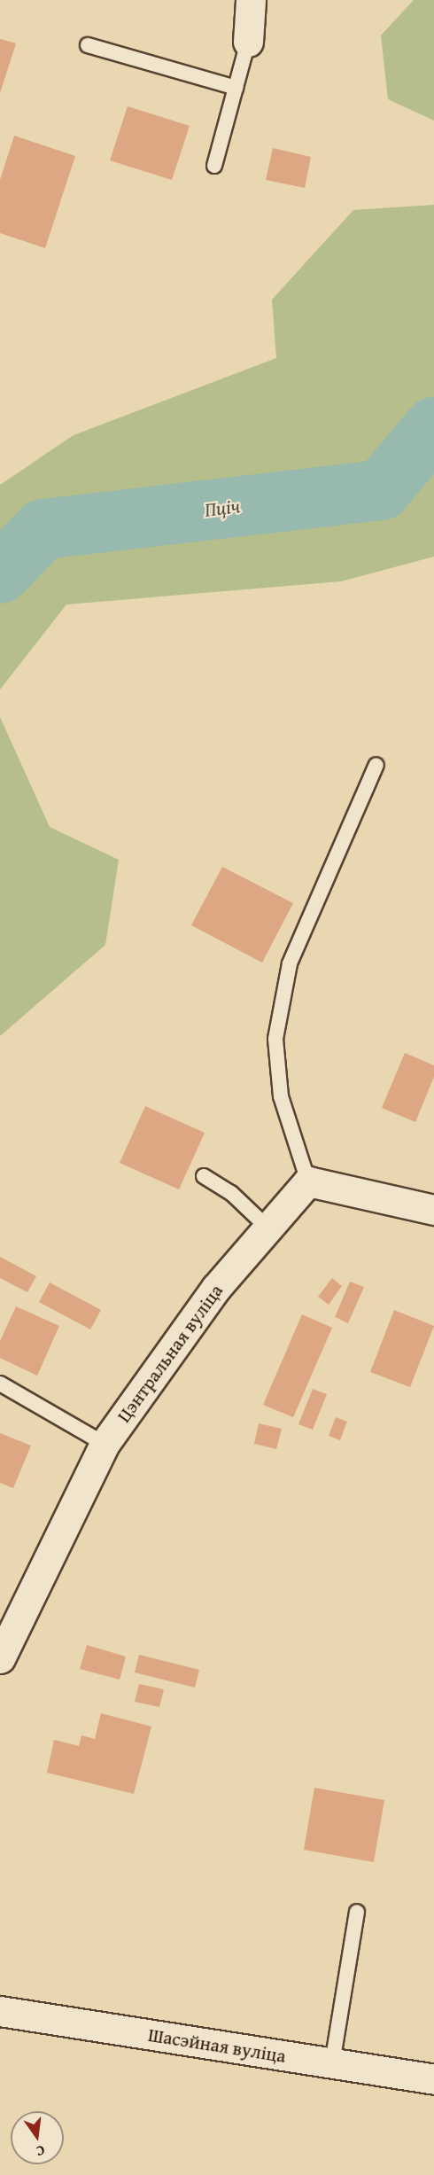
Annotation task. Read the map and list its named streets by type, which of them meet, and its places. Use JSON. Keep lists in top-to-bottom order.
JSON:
{
  "streets": {
    "street": ["Цэнтральная вуліца", "Шасэйная вуліца"]
  },
  "water": ["Пціч"],
  "north": "bottom"
}
